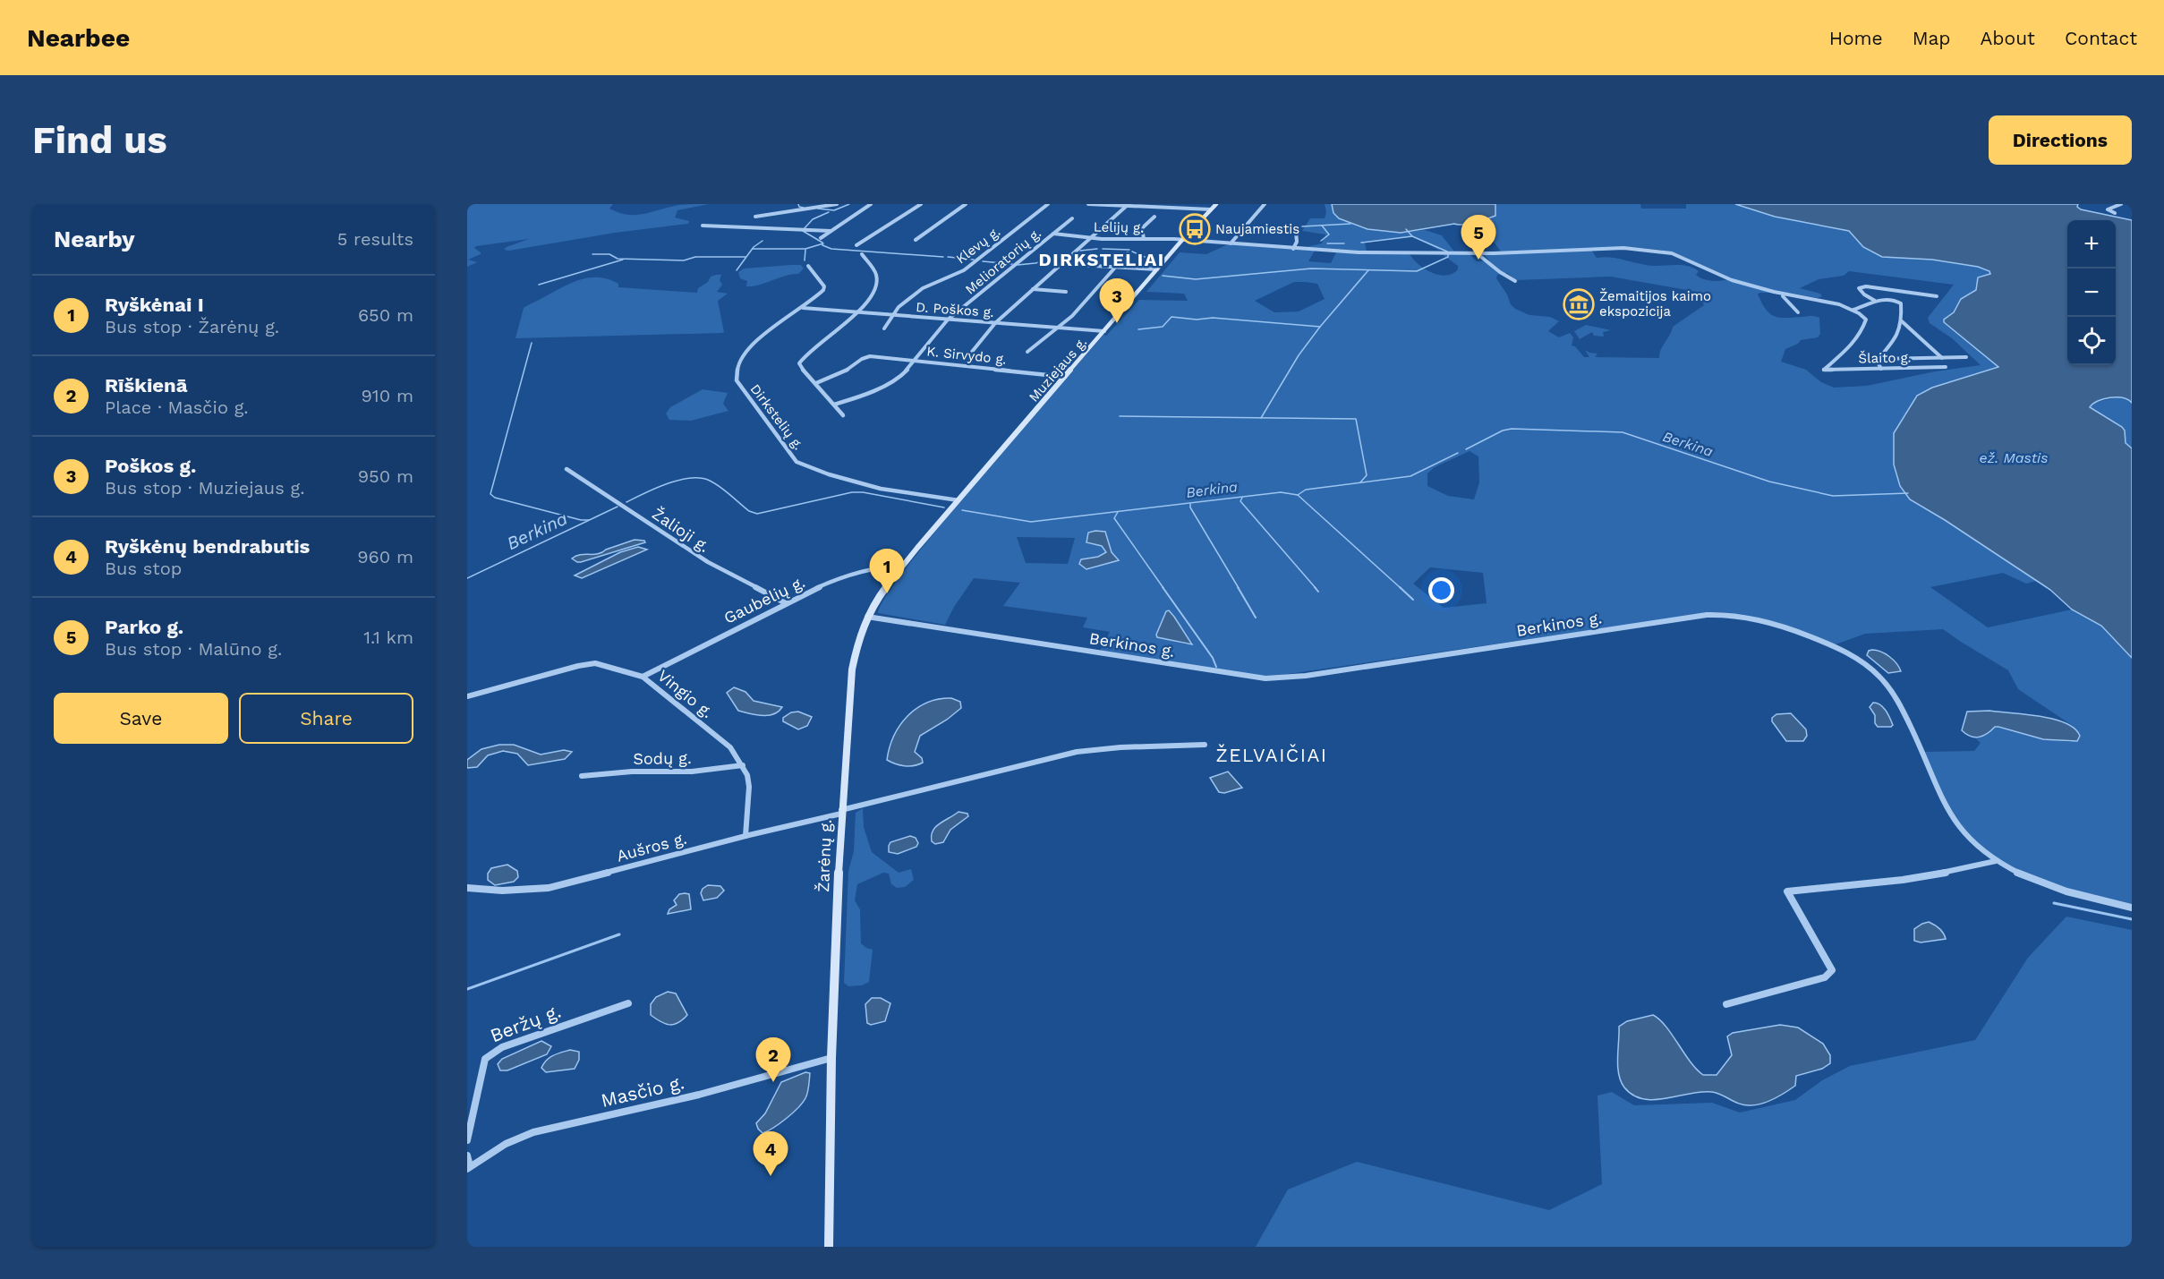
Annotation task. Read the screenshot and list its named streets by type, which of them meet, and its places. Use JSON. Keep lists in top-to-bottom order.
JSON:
{
  "streets": {
    "main road": ["Muziejaus g.", "Žarėnų g."],
    "street": [
      "Lelijų g.",
      "Klevų g.",
      "Melioratorių g.",
      "D. Poškos g.",
      "K. Sirvydo g.",
      "Šlaito g.",
      "Dirkstelių g.",
      "Žalioji g.",
      "Gaubelių g.",
      "Berkinos g.",
      "Vingio g.",
      "Sodų g.",
      "Aušros g.",
      "Beržų g.",
      "Masčio g."
    ]
  },
  "crossings": [
    ["Lelijų g.", "Melioratorių g."],
    ["Lelijų g.", "Šlaito g."],
    ["Lelijų g.", "Muziejaus g."],
    ["Klevų g.", "D. Poškos g."],
    ["Melioratorių g.", "D. Poškos g."],
    ["Melioratorių g.", "K. Sirvydo g."],
    ["D. Poškos g.", "Muziejaus g."],
    ["D. Poškos g.", "Dirkstelių g."],
    ["K. Sirvydo g.", "Muziejaus g."],
    ["Muziejaus g.", "Dirkstelių g."],
    ["Muziejaus g.", "Žarėnų g."],
    ["Dirkstelių g.", "Žarėnų g."],
    ["Žalioji g.", "Gaubelių g."],
    ["Gaubelių g.", "Vingio g."],
    ["Gaubelių g.", "Žarėnų g."],
    ["Berkinos g.", "Žarėnų g."],
    ["Vingio g.", "Sodų g."],
    ["Vingio g.", "Aušros g."],
    ["Aušros g.", "Žarėnų g."],
    ["Žarėnų g.", "Masčio g."]
  ],
  "districts": ["DIRKSTELIAI", "ŽELVAIČIAI"],
  "water": ["Berkina", "ež. Mastis"],
  "places": {
    "bus stop": ["Naujamiestis"],
    "museum": ["Žemaitijos kaimo ekspozicija"]
  },
  "page": {
    "header": "Nearbee",
    "nav": [
      "Home",
      "Map",
      "About",
      "Contact"
    ],
    "buttons": [
      "Directions",
      ["Save", "Share"]
    ],
    "title": "Find us",
    "heading": ["Nearby", "5 results"],
    "pins": [
      "5",
      "3",
      "1",
      "2",
      "4"
    ],
    "map_buttons": ["+", "−"],
    "list": [
      {
        "mark": "1",
        "name": "Ryškėnai I",
        "note": "Bus stop · Žarėnų g.",
        "value": "650 m"
      },
      {
        "mark": "2",
        "name": "Rīškienā",
        "note": "Place · Masčio g.",
        "value": "910 m"
      },
      {
        "mark": "3",
        "name": "Poškos g.",
        "note": "Bus stop · Muziejaus g.",
        "value": "950 m"
      },
      {
        "mark": "4",
        "name": "Ryškėnų bendrabutis",
        "note": "Bus stop",
        "value": "960 m"
      },
      {
        "mark": "5",
        "name": "Parko g.",
        "note": "Bus stop · Malūno g.",
        "value": "1.1 km"
      }
    ]
  }
}
